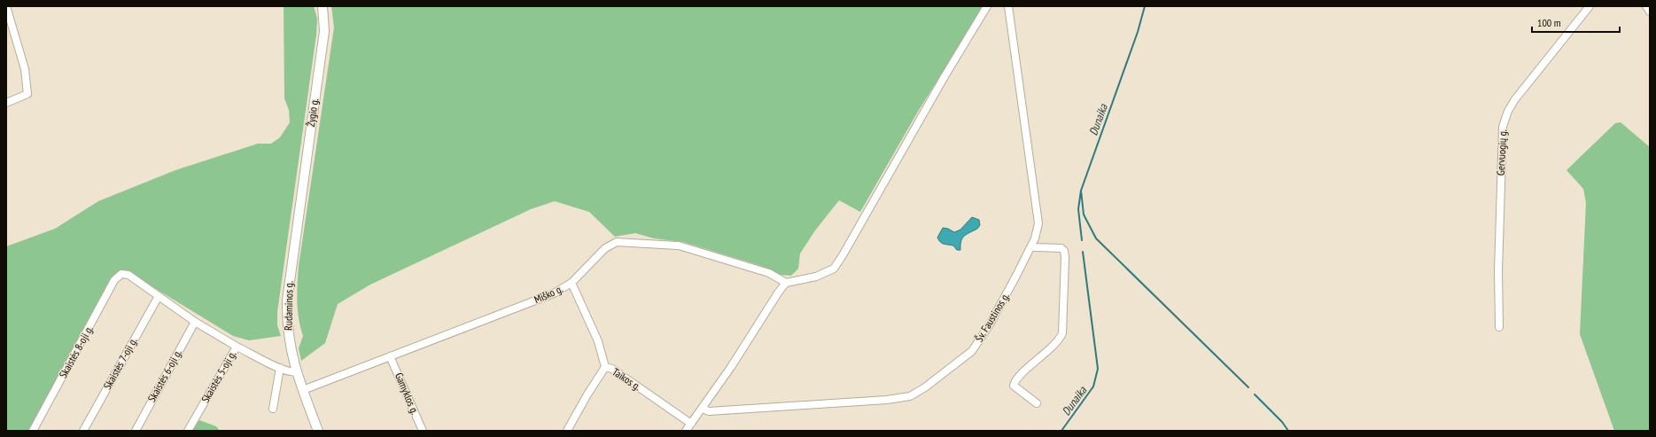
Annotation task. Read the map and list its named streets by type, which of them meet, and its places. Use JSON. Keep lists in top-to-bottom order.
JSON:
{
  "streets": {
    "main road": ["Žygio g.", "Rudaminos g."],
    "street": [
      "Gervuogių g.",
      "Miško g.",
      "Šv. Faustinos g.",
      "Skaistės 8-oji g.",
      "Skaistės 7-oji g.",
      "Skaistės 6-oji g.",
      "Skaistės 5-oji g.",
      "Taikos g.",
      "Gamyklos g."
    ]
  },
  "crossings": [
    ["Žygio g.", "Rudaminos g."],
    ["Miško g.", "Rudaminos g."],
    ["Miško g.", "Gamyklos g."],
    ["Rudaminos g.", "Skaistės 5-oji g."],
    ["Skaistės 8-oji g.", "Skaistės 7-oji g."]
  ],
  "water": ["Dunaika"],
  "scale_bar": "100 m"
}
